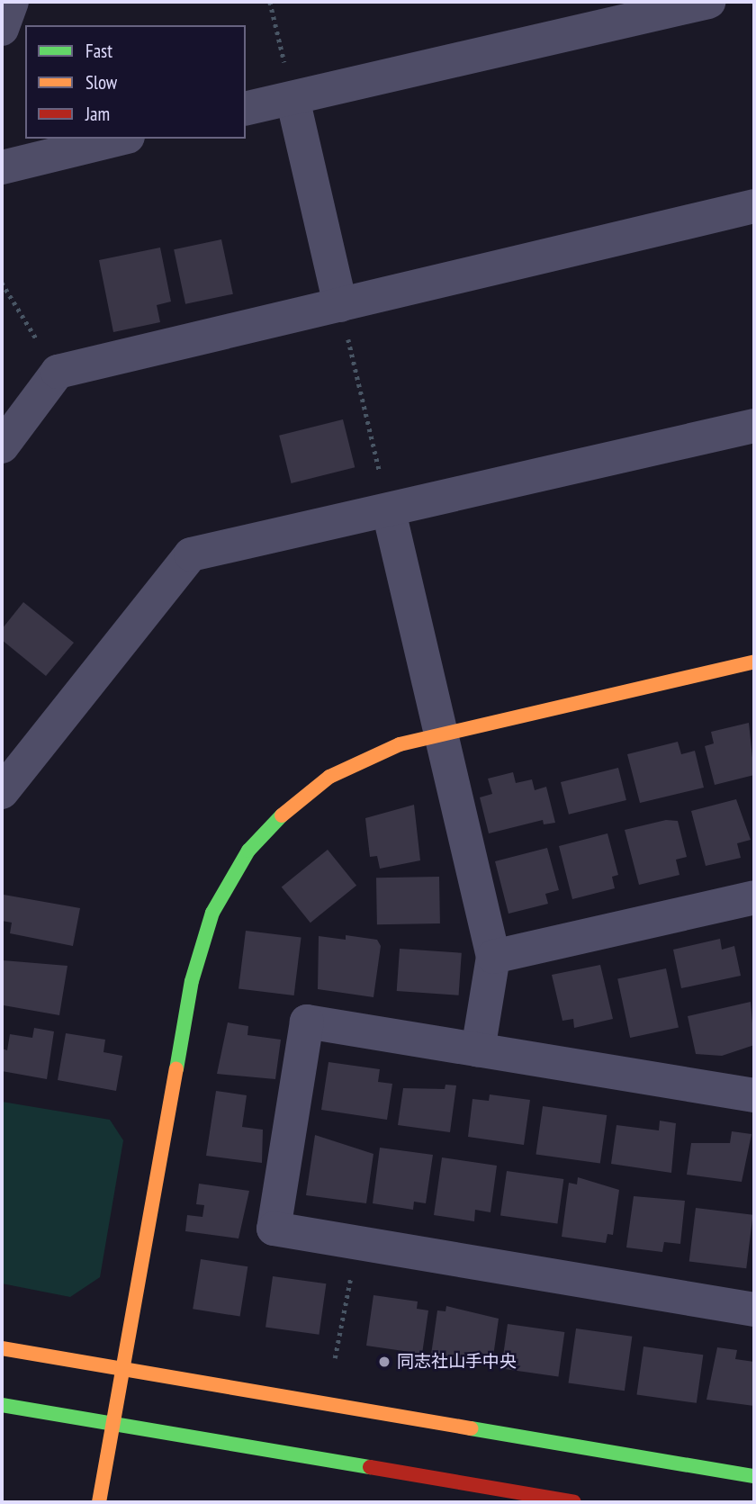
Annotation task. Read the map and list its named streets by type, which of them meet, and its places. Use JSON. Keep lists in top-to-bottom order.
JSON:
{
  "places": ["同志社山手中央"],
  "legend": ["Fast", "Slow", "Jam"]
}
